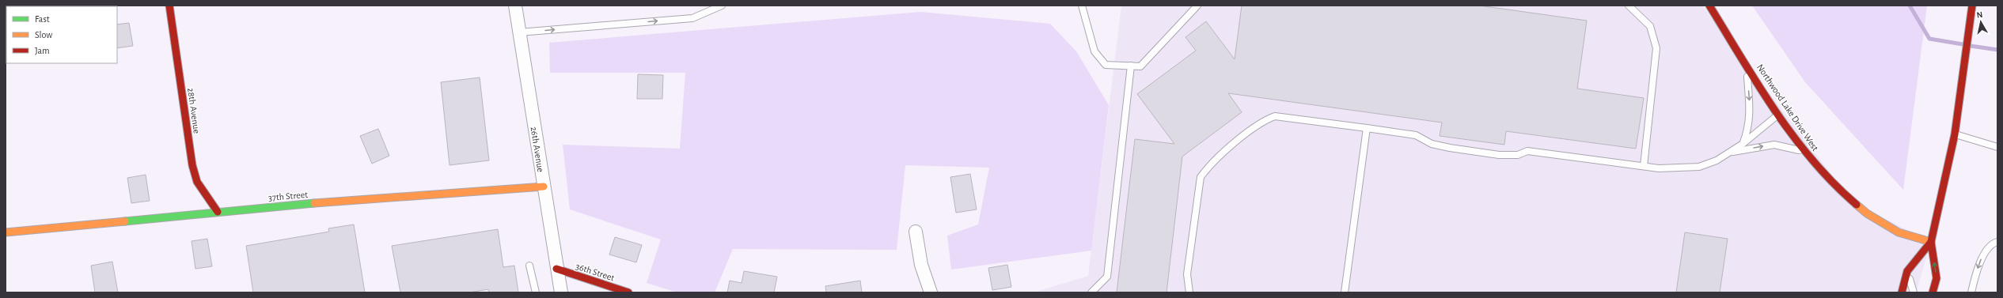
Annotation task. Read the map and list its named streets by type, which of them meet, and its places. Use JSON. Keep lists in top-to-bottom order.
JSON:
{
  "streets": {
    "street": [
      "Northwood Lake Drive West",
      "28th Avenue",
      "26th Avenue",
      "37th Street",
      "36th Street"
    ]
  },
  "crossings": [
    ["28th Avenue", "37th Street"],
    ["26th Avenue", "37th Street"],
    ["26th Avenue", "36th Street"]
  ],
  "legend": ["Fast", "Slow", "Jam"],
  "north": "top"
}
